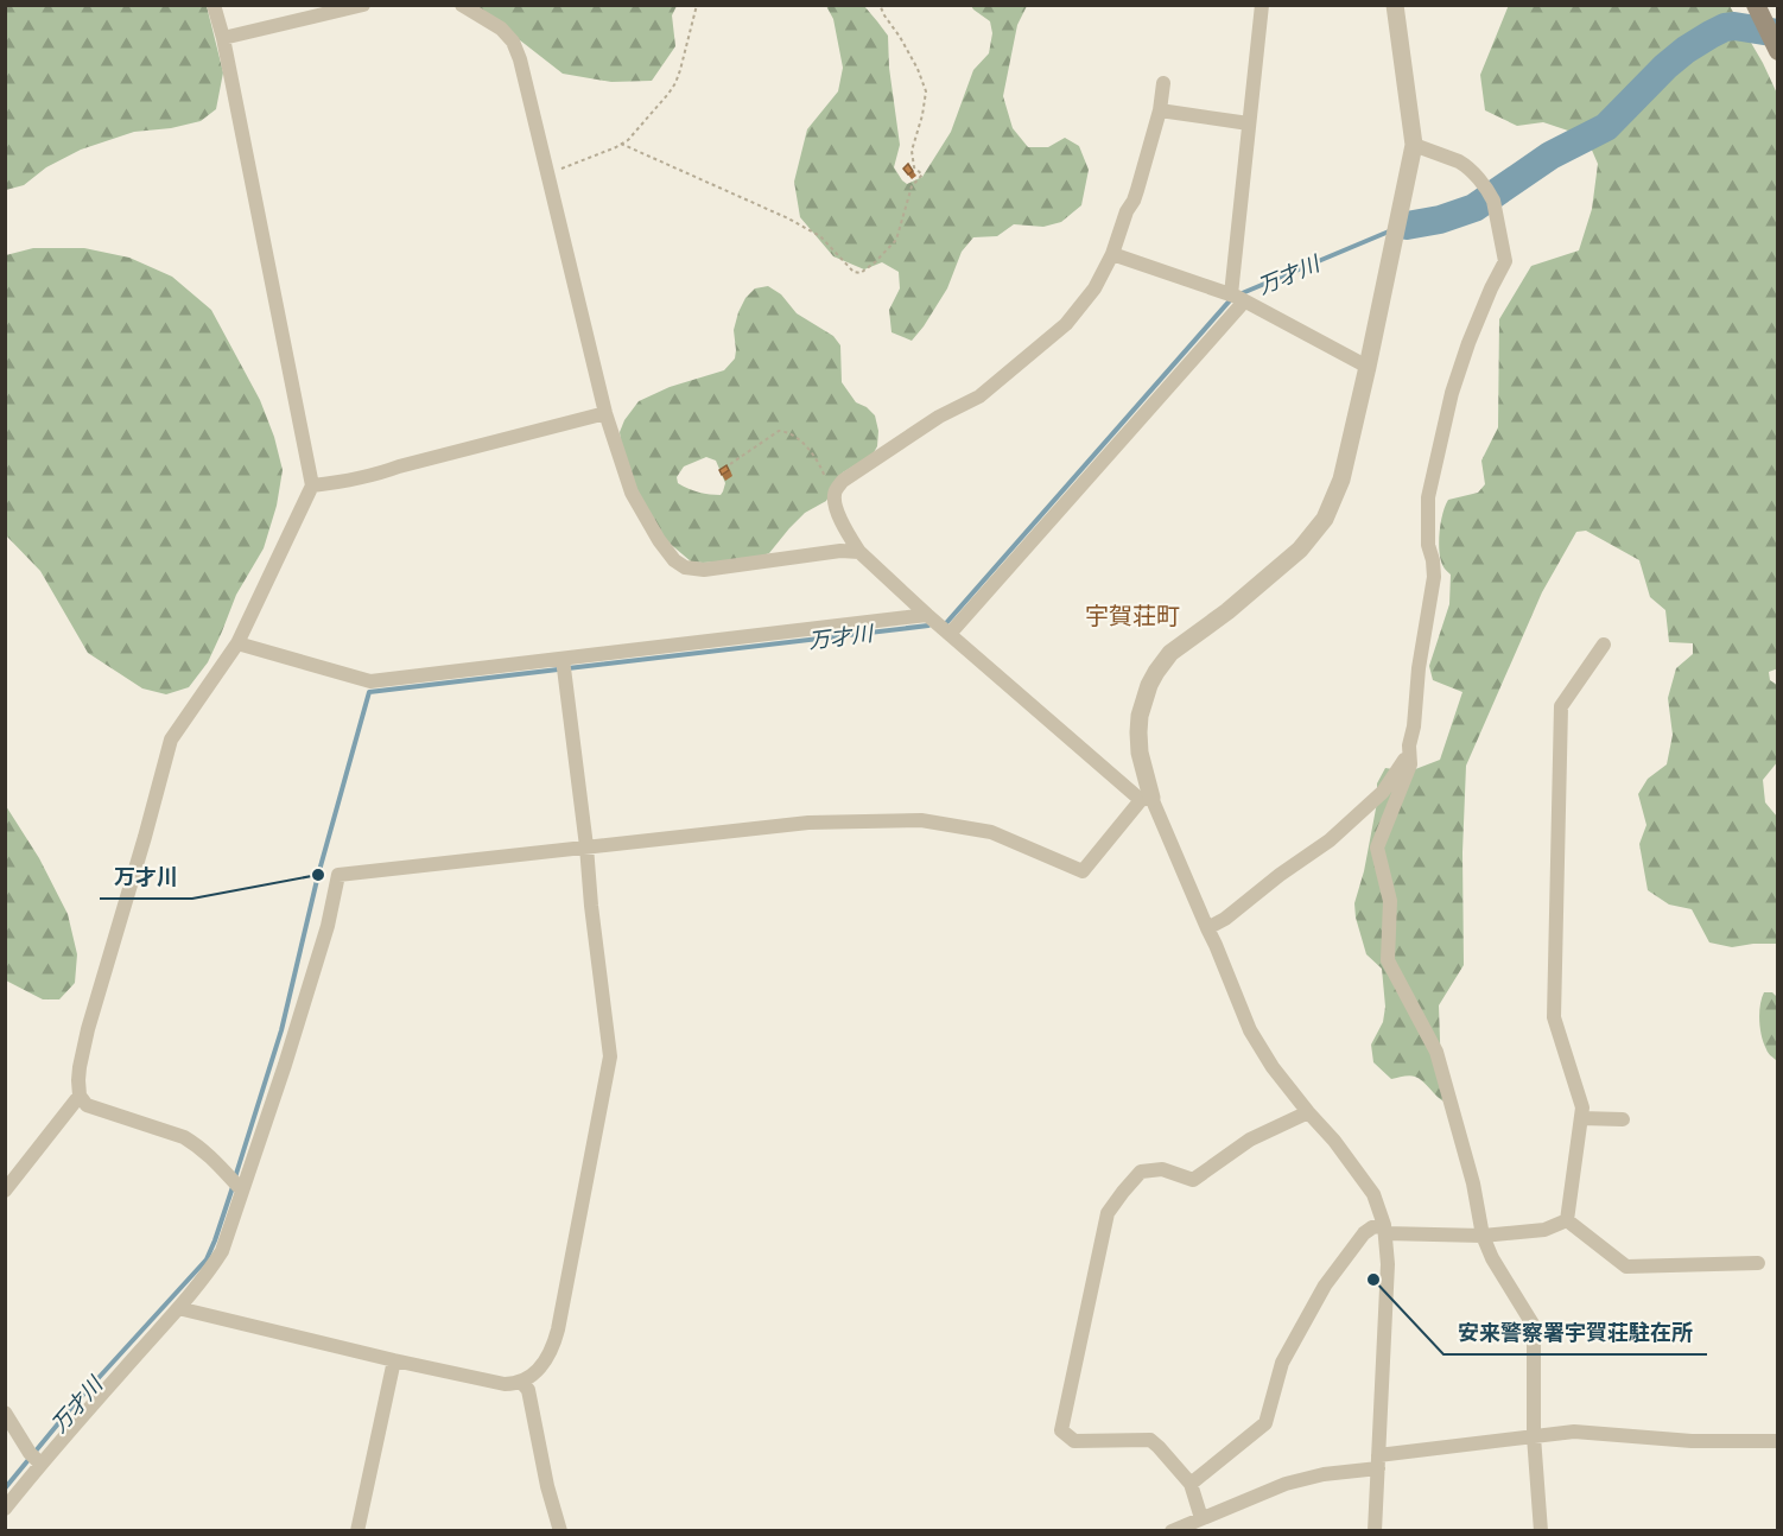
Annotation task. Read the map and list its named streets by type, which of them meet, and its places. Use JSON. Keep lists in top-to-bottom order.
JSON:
{
  "districts": ["宇賀荘町"],
  "water": ["万才川"],
  "places": ["万才川", "安来警察署宇賀荘駐在所"]
}
